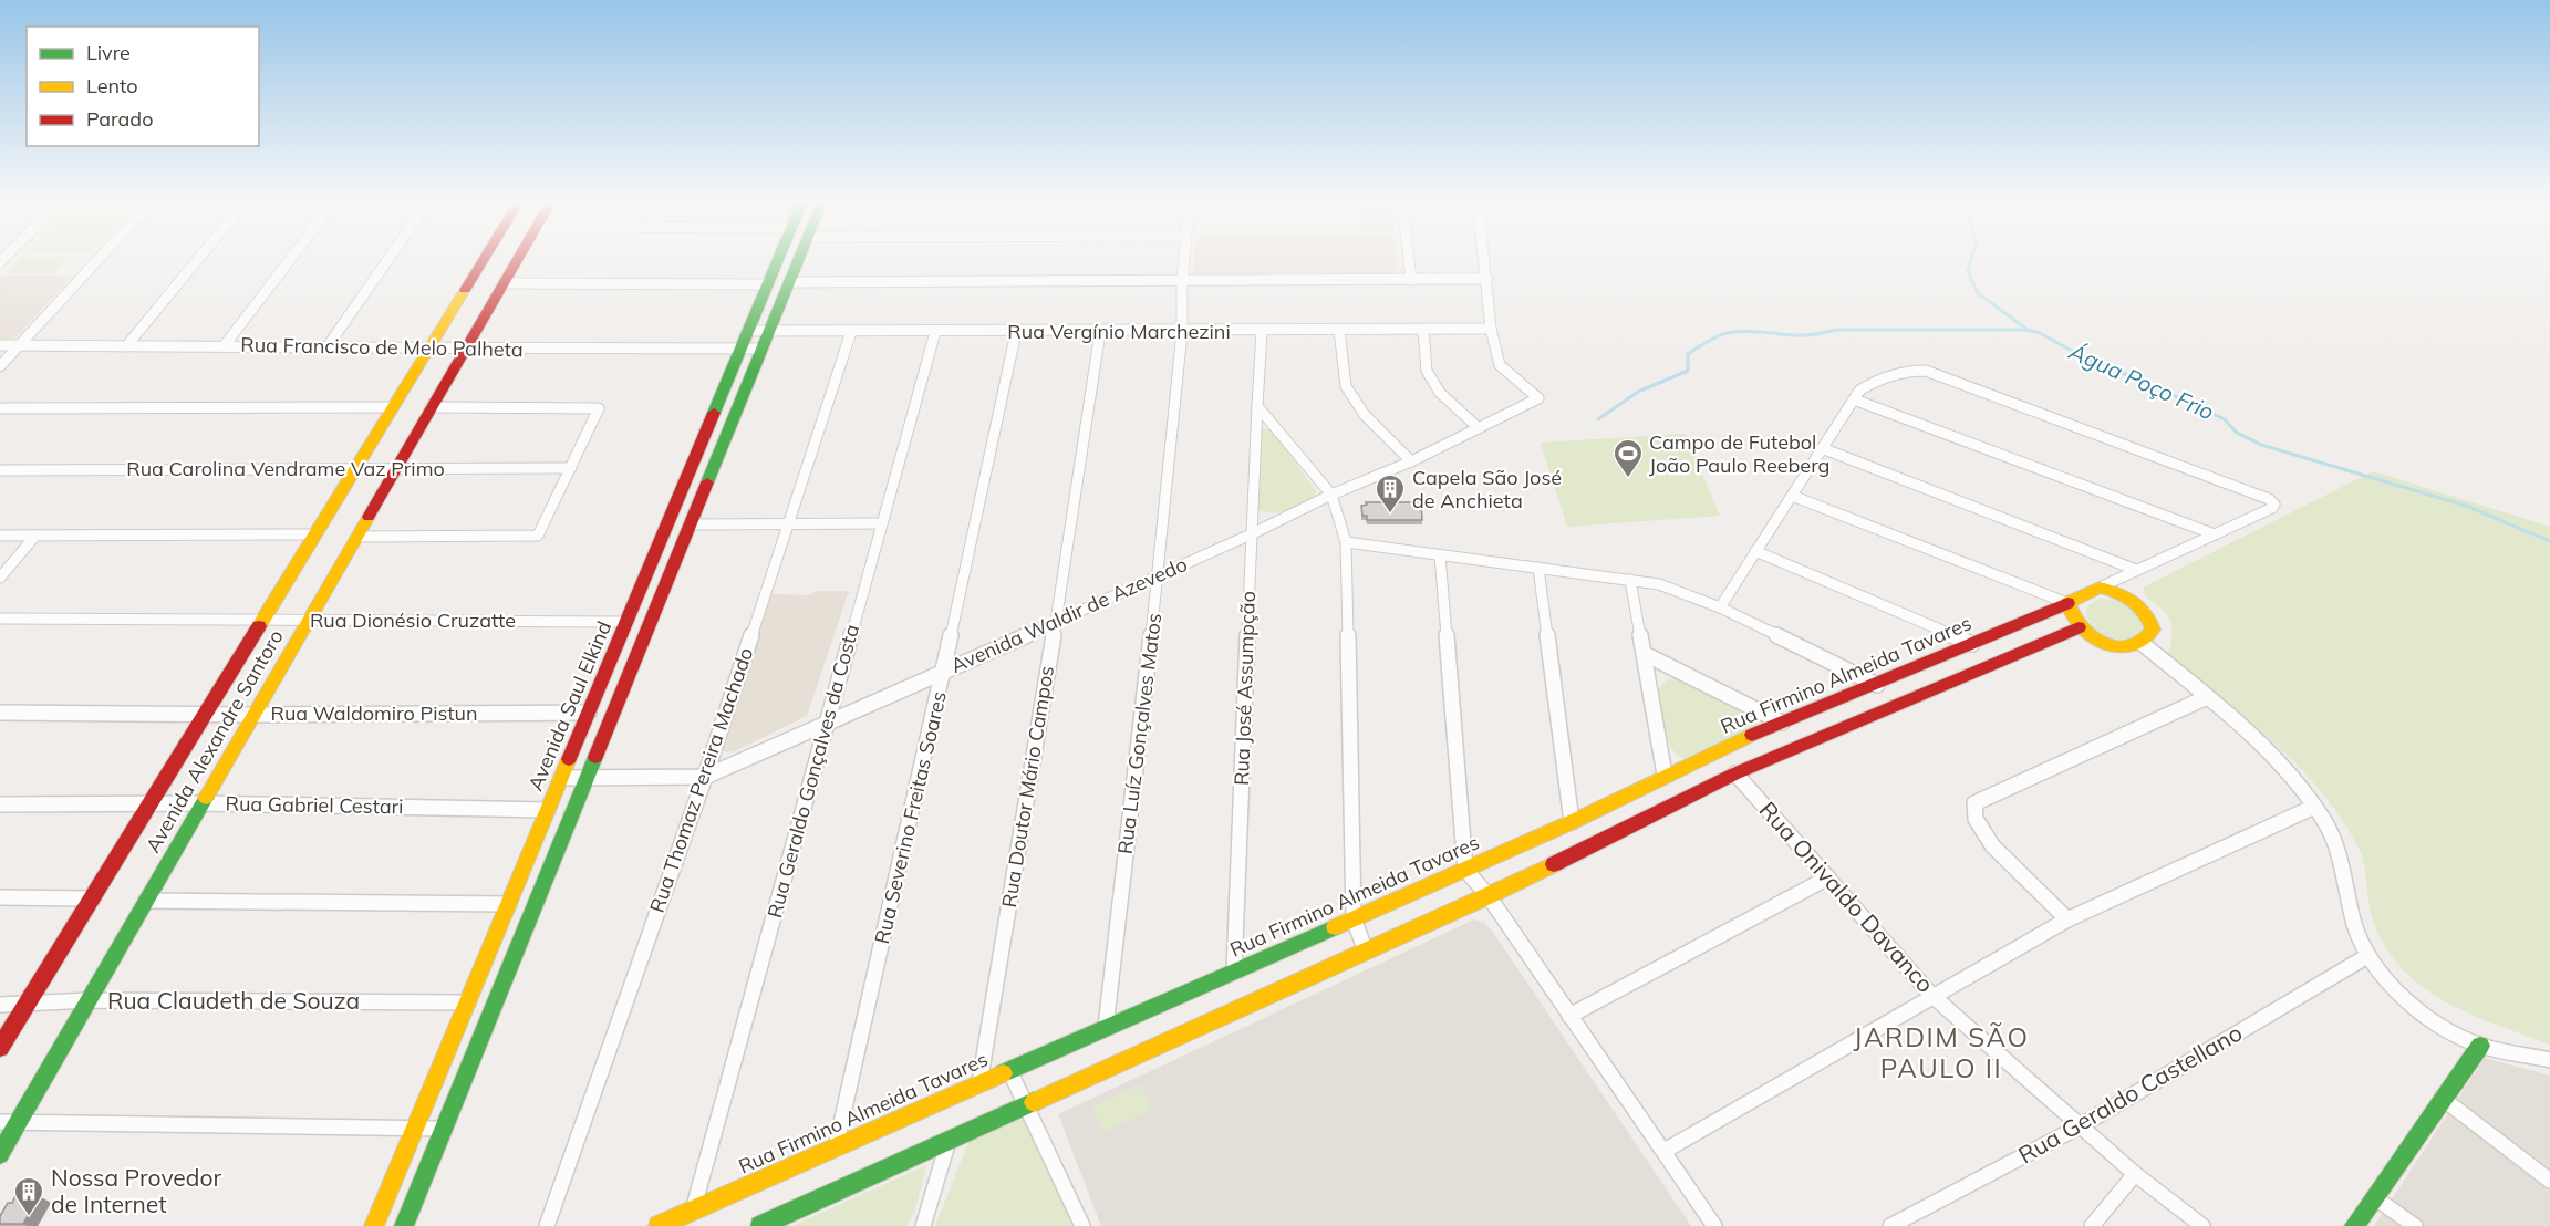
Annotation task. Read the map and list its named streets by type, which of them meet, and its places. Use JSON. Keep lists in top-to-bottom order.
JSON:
{
  "streets": {
    "street": [
      "Rua Vergínio Marchezini",
      "Rua Francisco de Melo Palheta",
      "Rua Carolina Vendrame Vaz Primo",
      "Avenida Waldir de Azevedo",
      "Rua Dionésio Cruzatte",
      "Rua Firmino Almeida Tavares",
      "Rua José Assumpção",
      "Avenida Saul Elkind",
      "Rua Waldomiro Pistun",
      "Rua Luíz Gonçalves Matos",
      "Avenida Alexandre Santoro",
      "Rua Geraldo Gonçalves da Costa",
      "Rua Thomaz Pereira Machado",
      "Rua Doutor Mário Campos",
      "Rua Gabriel Cestari",
      "Rua Severino Freitas Soares",
      "Rua Onivaldo Davanco",
      "Rua Claudeth de Souza",
      "Rua Geraldo Castellano"
    ]
  },
  "crossings": [
    ["Rua Vergínio Marchezini", "Avenida Waldir de Azevedo"],
    ["Rua Vergínio Marchezini", "Rua José Assumpção"],
    ["Rua Vergínio Marchezini", "Avenida Saul Elkind"],
    ["Rua Vergínio Marchezini", "Rua Luíz Gonçalves Matos"],
    ["Rua Vergínio Marchezini", "Rua Geraldo Gonçalves da Costa"],
    ["Rua Vergínio Marchezini", "Rua Thomaz Pereira Machado"],
    ["Rua Vergínio Marchezini", "Rua Doutor Mário Campos"],
    ["Rua Vergínio Marchezini", "Rua Severino Freitas Soares"],
    ["Rua Francisco de Melo Palheta", "Avenida Saul Elkind"],
    ["Rua Francisco de Melo Palheta", "Avenida Alexandre Santoro"],
    ["Rua Carolina Vendrame Vaz Primo", "Avenida Alexandre Santoro"],
    ["Avenida Waldir de Azevedo", "Rua José Assumpção"],
    ["Avenida Waldir de Azevedo", "Avenida Saul Elkind"],
    ["Avenida Waldir de Azevedo", "Rua Luíz Gonçalves Matos"],
    ["Avenida Waldir de Azevedo", "Rua Geraldo Gonçalves da Costa"],
    ["Avenida Waldir de Azevedo", "Rua Thomaz Pereira Machado"],
    ["Avenida Waldir de Azevedo", "Rua Doutor Mário Campos"],
    ["Avenida Waldir de Azevedo", "Rua Severino Freitas Soares"],
    ["Rua Dionésio Cruzatte", "Avenida Saul Elkind"],
    ["Rua Dionésio Cruzatte", "Avenida Alexandre Santoro"],
    ["Rua Firmino Almeida Tavares", "Rua José Assumpção"],
    ["Rua Firmino Almeida Tavares", "Rua Luíz Gonçalves Matos"],
    ["Rua Firmino Almeida Tavares", "Rua Geraldo Gonçalves da Costa"],
    ["Rua Firmino Almeida Tavares", "Rua Doutor Mário Campos"],
    ["Rua Firmino Almeida Tavares", "Rua Severino Freitas Soares"],
    ["Avenida Saul Elkind", "Rua Waldomiro Pistun"],
    ["Avenida Saul Elkind", "Rua Gabriel Cestari"],
    ["Avenida Saul Elkind", "Rua Claudeth de Souza"],
    ["Rua Waldomiro Pistun", "Avenida Alexandre Santoro"],
    ["Avenida Alexandre Santoro", "Rua Gabriel Cestari"],
    ["Avenida Alexandre Santoro", "Rua Claudeth de Souza"],
    ["Rua Onivaldo Davanco", "Rua Geraldo Castellano"]
  ],
  "districts": ["JARDIM SÃO PAULO II"],
  "water": ["Água Poço Frio"],
  "places": {
    "sports": ["Campo de Futebol João Paulo Reeberg"],
    "building": ["Capela São José de Anchieta", "Nossa Provedor de Internet"]
  },
  "legend": ["Livre", "Lento", "Parado"]
}
